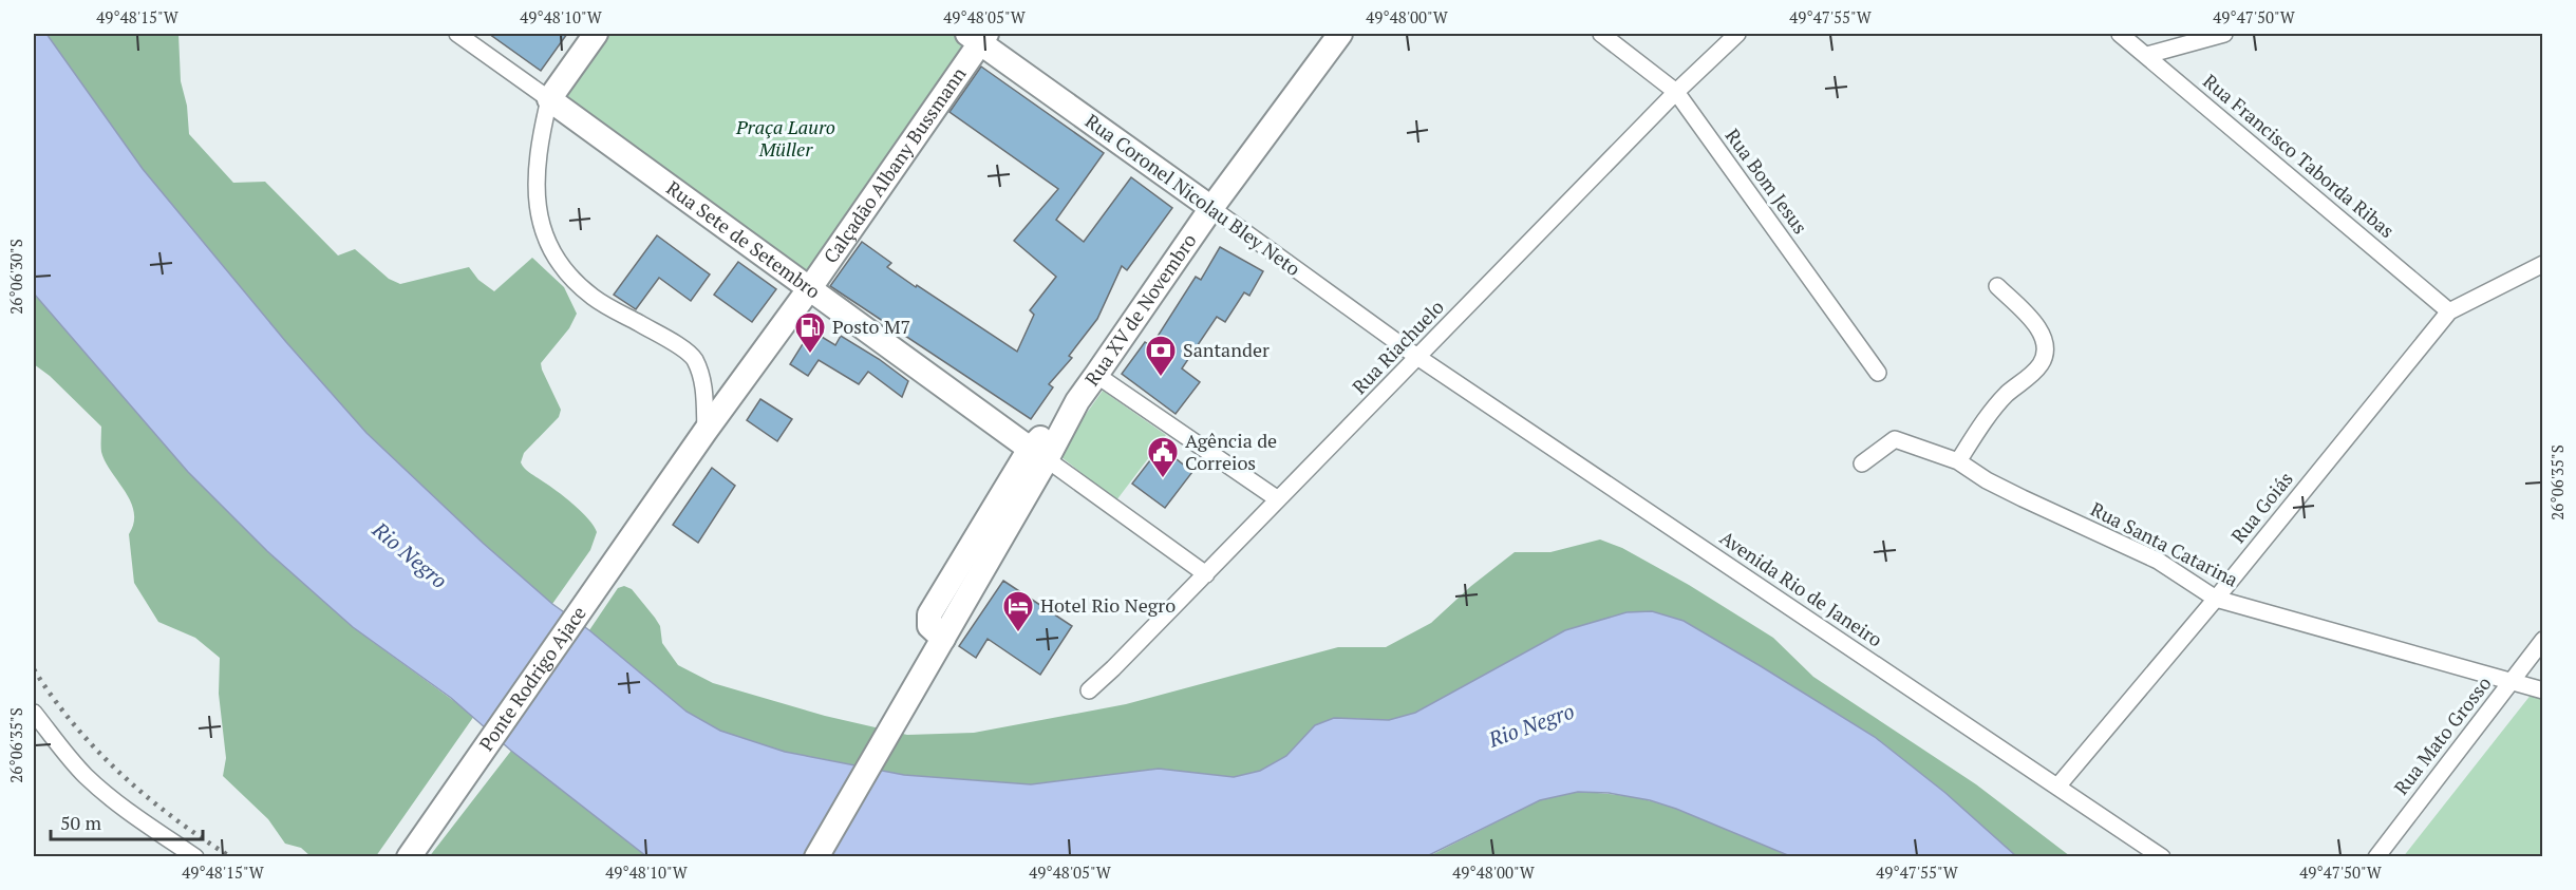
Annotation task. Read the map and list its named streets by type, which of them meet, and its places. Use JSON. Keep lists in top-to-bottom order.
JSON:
{
  "streets": {
    "main road": [
      "Calçadão Albany Bussmann",
      "Rua Coronel Nicolau Bley Neto",
      "Rua Sete de Setembro",
      "Rua XV de Novembro",
      "Ponte Rodrigo Ajace"
    ],
    "street": [
      "Rua Francisco Taborda Ribas",
      "Rua Bom Jesus",
      "Rua Riachuelo",
      "Rua Goiás",
      "Rua Santa Catarina",
      "Avenida Rio de Janeiro",
      "Rua Mato Grosso"
    ]
  },
  "crossings": [
    ["Rua Francisco Taborda Ribas", "Rua Goiás"],
    ["Calçadão Albany Bussmann", "Rua Coronel Nicolau Bley Neto"],
    ["Calçadão Albany Bussmann", "Rua Sete de Setembro"],
    ["Calçadão Albany Bussmann", "Ponte Rodrigo Ajace"],
    ["Rua Bom Jesus", "Rua Riachuelo"],
    ["Rua Coronel Nicolau Bley Neto", "Rua XV de Novembro"],
    ["Rua Coronel Nicolau Bley Neto", "Rua Riachuelo"],
    ["Rua Coronel Nicolau Bley Neto", "Avenida Rio de Janeiro"],
    ["Rua Sete de Setembro", "Rua XV de Novembro"],
    ["Rua Sete de Setembro", "Rua Riachuelo"],
    ["Rua Riachuelo", "Avenida Rio de Janeiro"],
    ["Rua Goiás", "Rua Santa Catarina"],
    ["Rua Goiás", "Avenida Rio de Janeiro"],
    ["Rua Santa Catarina", "Rua Mato Grosso"]
  ],
  "water": ["Rio Negro"],
  "parks": ["Praça Lauro Müller"],
  "places": {
    "fuel station": ["Posto M7"],
    "bank": ["Santander"],
    "public building": ["Agência de Correios"],
    "hotel": ["Hotel Rio Negro"]
  },
  "scale_bar": "50 m",
  "coordinates": [
    "49°48'15\"W",
    "49°48'10\"W",
    "49°48'05\"W",
    "49°48'00\"W",
    "49°47'55\"W",
    "49°47'50\"W",
    "26°06'30\"S",
    "26°06'35\"S"
  ]
}
